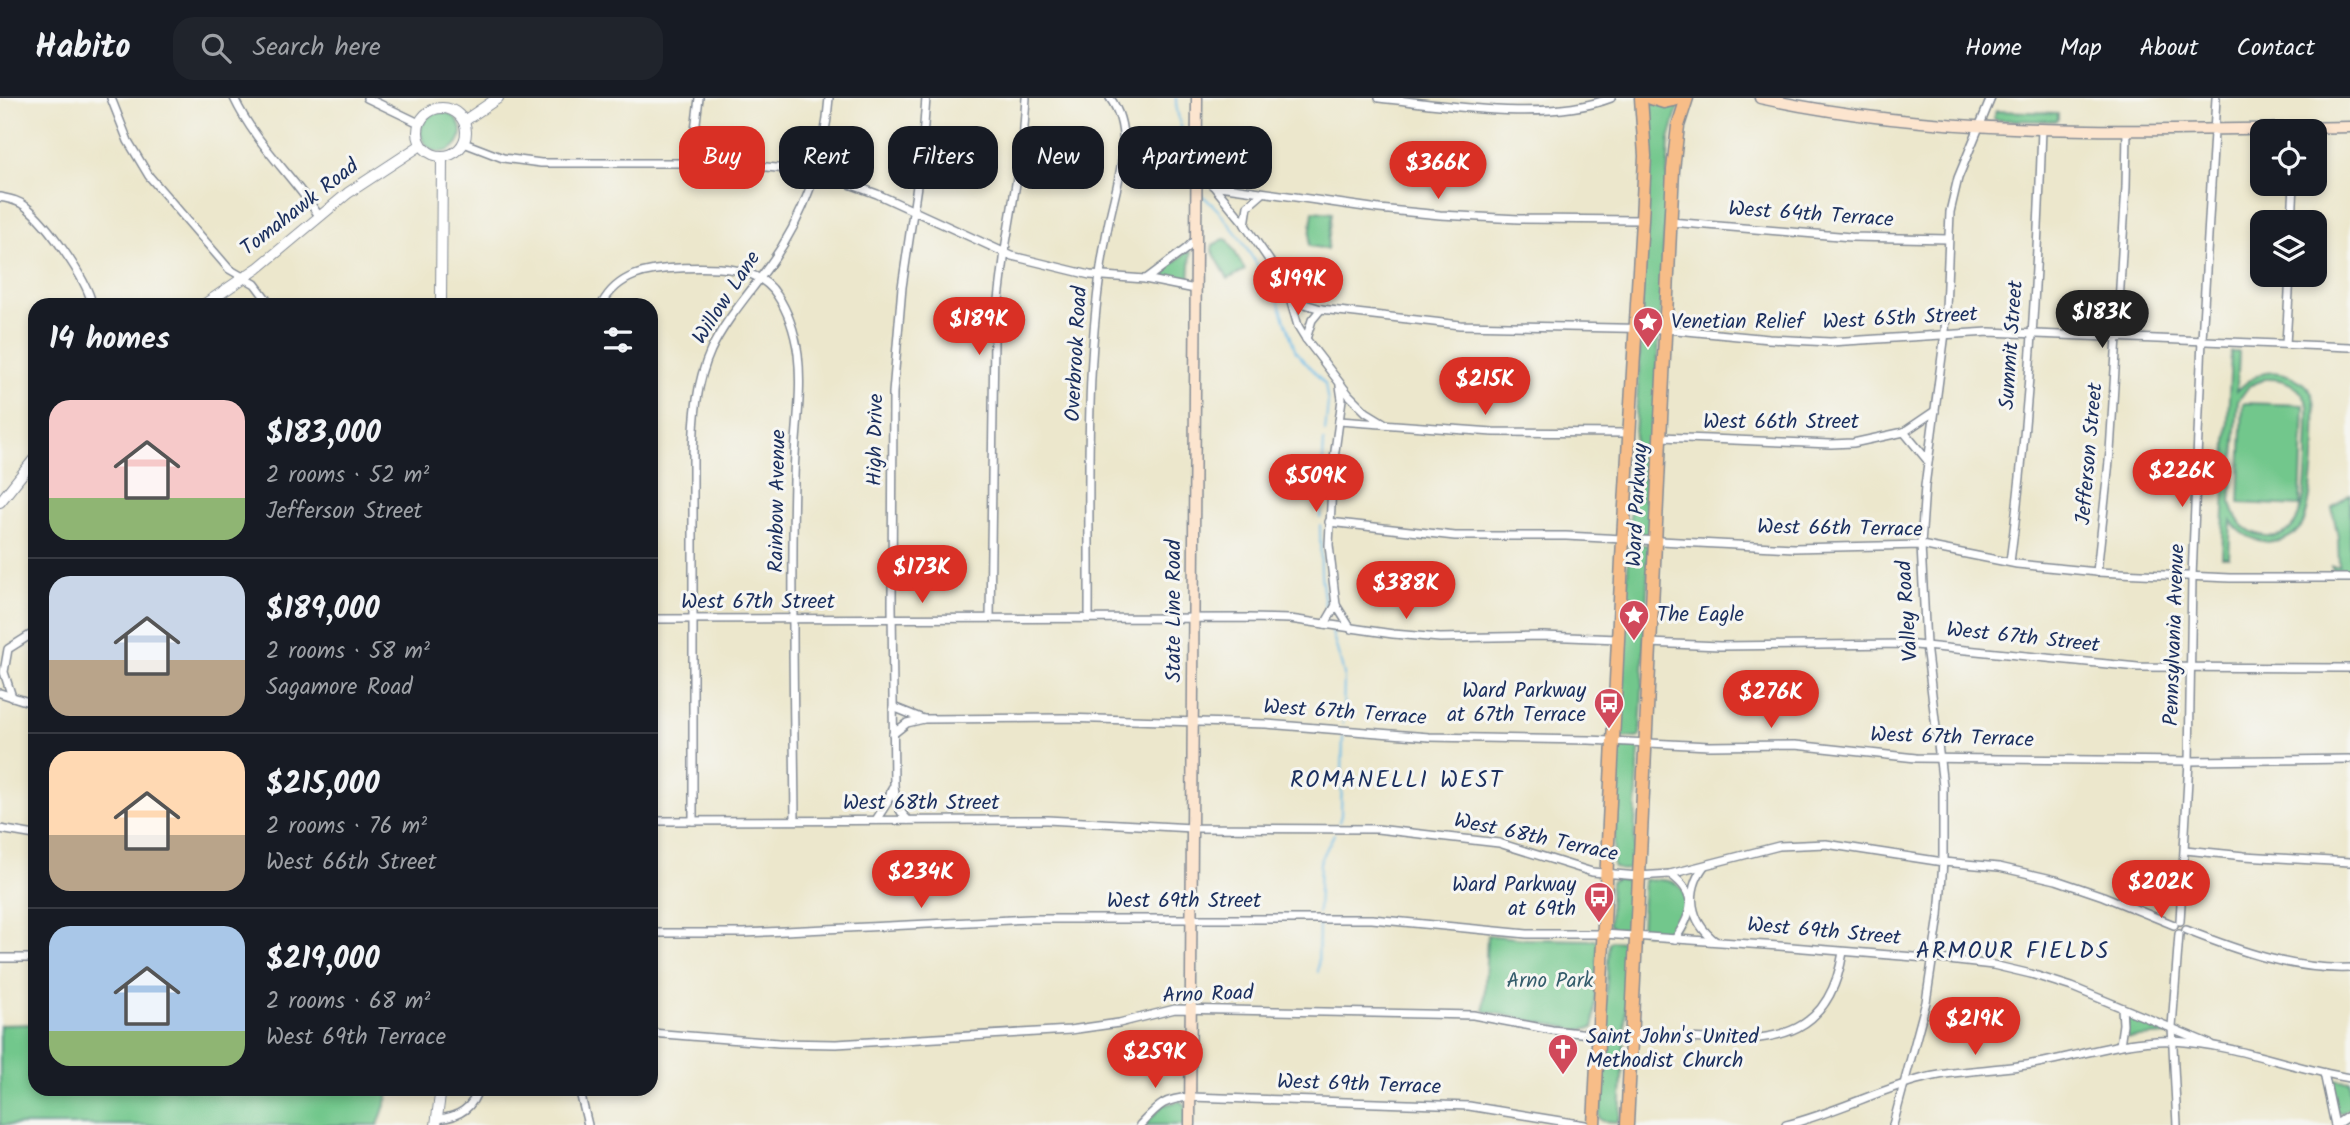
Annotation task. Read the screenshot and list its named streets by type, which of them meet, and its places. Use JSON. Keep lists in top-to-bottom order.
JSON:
{
  "streets": {
    "main road": ["Ward Parkway", "State Line Road"],
    "street": [
      "Tomahawk Road",
      "West 64th Terrace",
      "Willow Lane",
      "West 65th Street",
      "Summit Street",
      "Overbrook Road",
      "West 66th Street",
      "High Drive",
      "Jefferson Street",
      "Rainbow Avenue",
      "West 66th Terrace",
      "West 67th Street",
      "Valley Road",
      "Pennsylvania Avenue",
      "West 67th Terrace",
      "West 68th Street",
      "West 68th Terrace",
      "West 69th Street",
      "Arno Road",
      "West 69th Terrace"
    ]
  },
  "crossings": [
    ["West 64th Terrace", "Ward Parkway"],
    ["West 64th Terrace", "Valley Road"],
    ["Willow Lane", "Rainbow Avenue"],
    ["Willow Lane", "West 67th Street"],
    ["Willow Lane", "West 68th Street"],
    ["West 65th Street", "Summit Street"],
    ["West 65th Street", "Jefferson Street"],
    ["West 65th Street", "Ward Parkway"],
    ["West 65th Street", "Valley Road"],
    ["West 65th Street", "Pennsylvania Avenue"],
    ["Summit Street", "West 66th Terrace"],
    ["Overbrook Road", "West 67th Street"],
    ["West 66th Street", "Ward Parkway"],
    ["High Drive", "West 67th Street"],
    ["High Drive", "West 67th Terrace"],
    ["High Drive", "West 68th Street"],
    ["Jefferson Street", "West 66th Terrace"],
    ["Rainbow Avenue", "West 67th Street"],
    ["Rainbow Avenue", "West 68th Street"],
    ["Ward Parkway", "West 66th Terrace"],
    ["Ward Parkway", "West 67th Street"],
    ["Ward Parkway", "West 67th Terrace"],
    ["Ward Parkway", "West 68th Terrace"],
    ["Ward Parkway", "West 69th Street"],
    ["Ward Parkway", "Arno Road"],
    ["West 66th Terrace", "Valley Road"],
    ["West 66th Terrace", "Pennsylvania Avenue"],
    ["West 67th Street", "State Line Road"],
    ["West 67th Street", "Valley Road"],
    ["West 67th Street", "Pennsylvania Avenue"],
    ["State Line Road", "West 67th Terrace"],
    ["State Line Road", "West 68th Street"],
    ["State Line Road", "West 68th Terrace"],
    ["State Line Road", "West 69th Street"],
    ["State Line Road", "Arno Road"],
    ["State Line Road", "West 69th Terrace"],
    ["Valley Road", "West 67th Terrace"],
    ["Valley Road", "West 68th Terrace"],
    ["Valley Road", "West 69th Street"],
    ["Pennsylvania Avenue", "West 67th Terrace"],
    ["Pennsylvania Avenue", "West 68th Terrace"],
    ["West 68th Street", "West 68th Terrace"],
    ["West 68th Terrace", "West 69th Street"]
  ],
  "districts": ["ROMANELLI WEST", "ARMOUR FIELDS"],
  "parks": ["Arno Park"],
  "places": {
    "place": ["Venetian Relief", "The Eagle"],
    "bus stop": ["Ward Parkway at 67th Terrace", "Ward Parkway at 69th"],
    "church": ["Saint John's United Methodist Church"]
  },
  "page": {
    "header": "Habito",
    "search": "Search here",
    "nav": [
      "Home",
      "Map",
      "About",
      "Contact"
    ],
    "chip": [
      "Buy",
      "Rent",
      "Filters",
      "New",
      "Apartment"
    ],
    "price": [
      "$366K",
      "$199K",
      "$183K",
      "$189K",
      "$215K",
      "$226K",
      "$509K",
      "$173K",
      "$388K",
      "$276K",
      "$234K",
      "$202K",
      "$219K",
      "$259K"
    ],
    "heading": "14 homes",
    "list": [
      {
        "name": "$183,000",
        "note": "2 rooms · 52 m² · Jefferson Street"
      },
      {
        "name": "$189,000",
        "note": "2 rooms · 58 m² · Sagamore Road"
      },
      {
        "name": "$215,000",
        "note": "2 rooms · 76 m² · West 66th Street"
      },
      {
        "name": "$219,000",
        "note": "2 rooms · 68 m² · West 69th Terrace"
      }
    ]
  }
}
